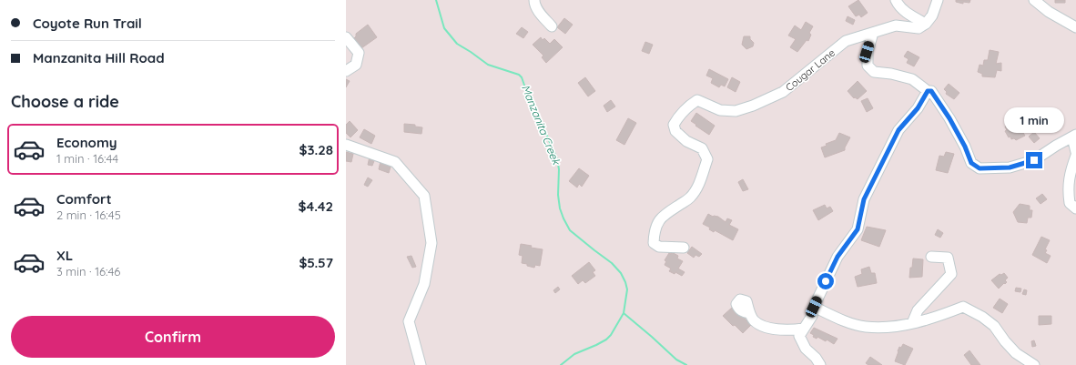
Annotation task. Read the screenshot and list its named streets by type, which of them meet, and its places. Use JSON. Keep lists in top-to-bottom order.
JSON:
{
  "streets": {
    "street": ["Cougar Lane"]
  },
  "water": ["Manzanita Creek"],
  "page": {
    "banner": ["Coyote Run Trail", "Manzanita Hill Road"],
    "heading": "Choose a ride",
    "bubble": "1 min",
    "list": [
      {
        "name": "Economy",
        "note": "1 min · 16:44",
        "value": "$3.28"
      },
      {
        "name": "Comfort",
        "note": "2 min · 16:45",
        "value": "$4.42"
      },
      {
        "name": "XL",
        "note": "3 min · 16:46",
        "value": "$5.57"
      }
    ],
    "buttons": "Confirm"
  }
}
